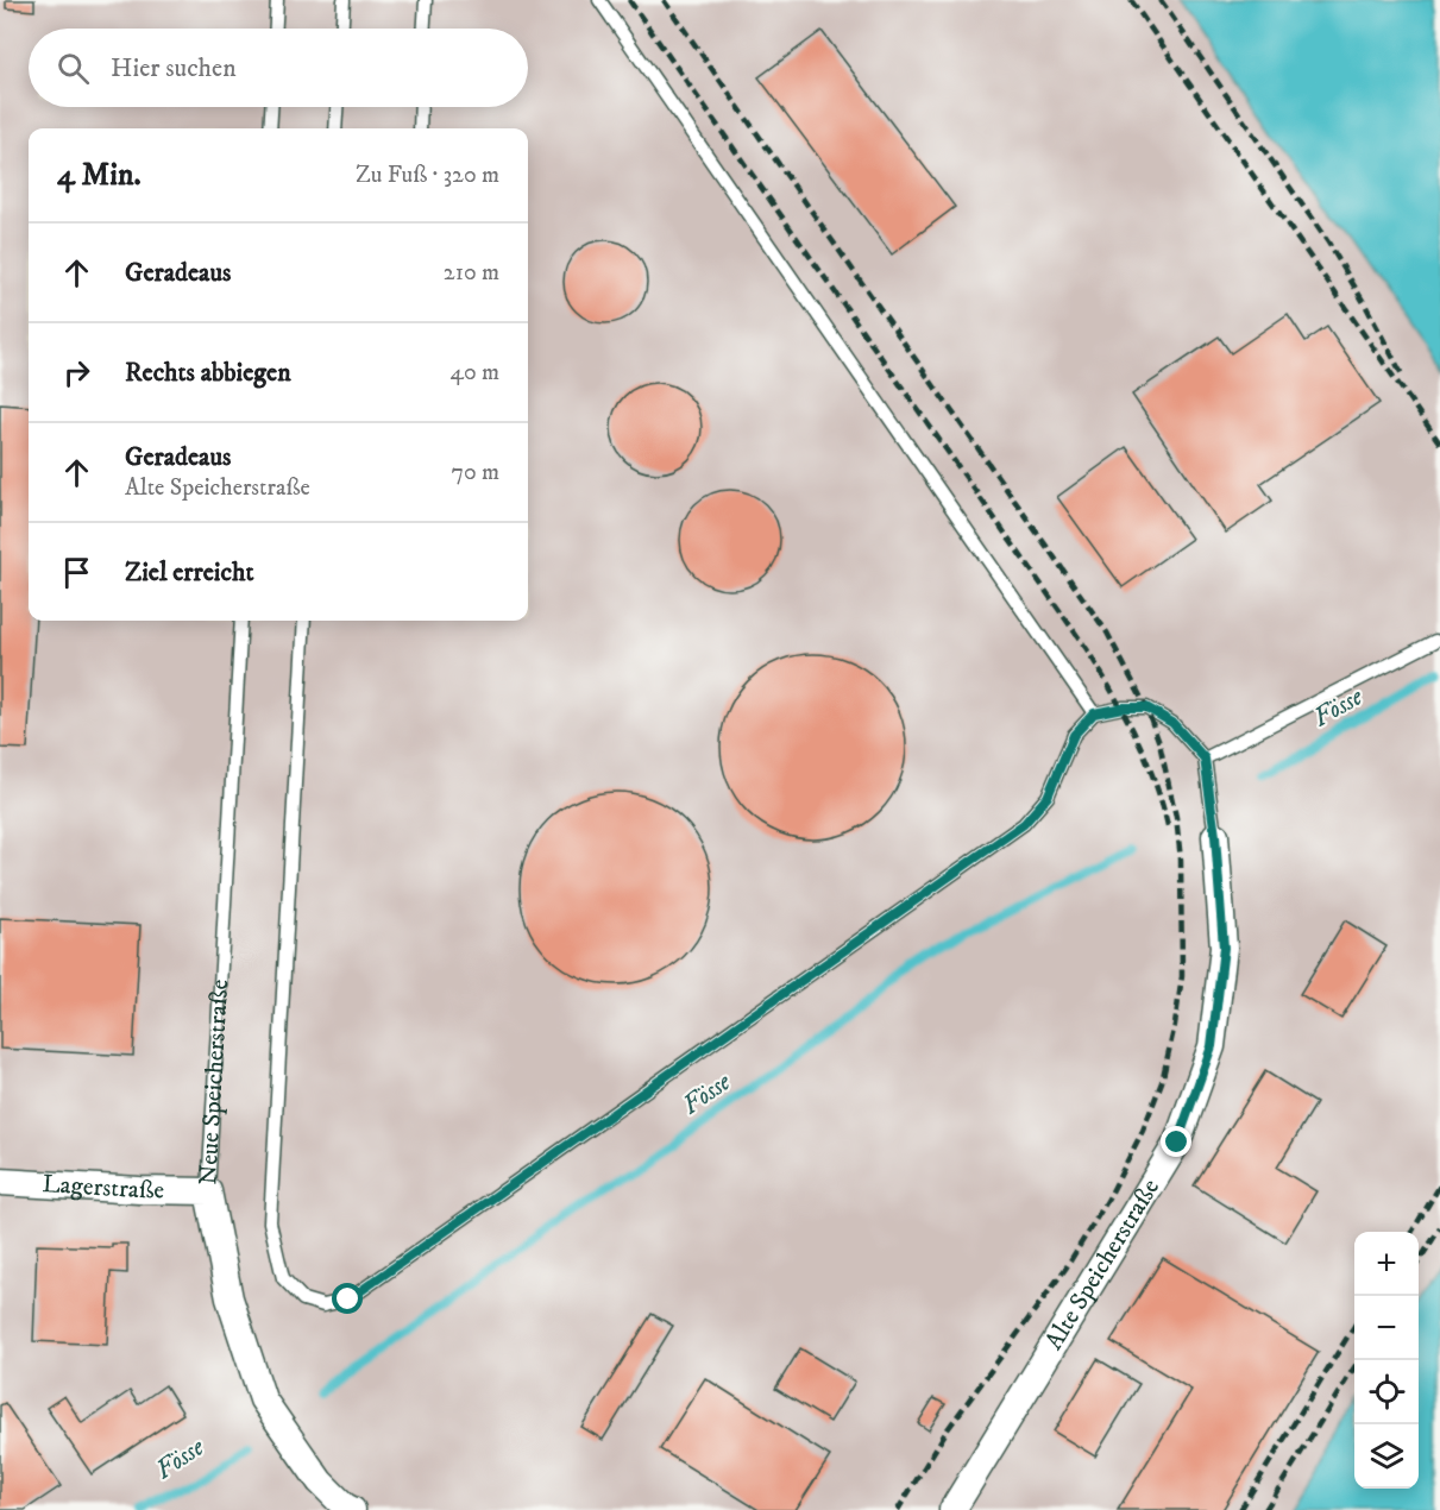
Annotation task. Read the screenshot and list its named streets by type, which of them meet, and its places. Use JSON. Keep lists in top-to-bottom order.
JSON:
{
  "streets": {
    "street": ["Neue Speicherstraße", "Lagerstraße", "Alte Speicherstraße"]
  },
  "crossings": [
    ["Neue Speicherstraße", "Lagerstraße"]
  ],
  "water": ["Fösse"],
  "page": {
    "search": "Hier suchen",
    "heading": ["4 Min.", "Zu Fuß · 320 m"],
    "list": [
      ["Geradeaus", "210 m"],
      ["Rechts abbiegen", "40 m"],
      ["Geradeaus", "Alte Speicherstraße", "70 m"],
      "Ziel erreicht"
    ],
    "map_buttons": ["+", "−"]
  }
}
